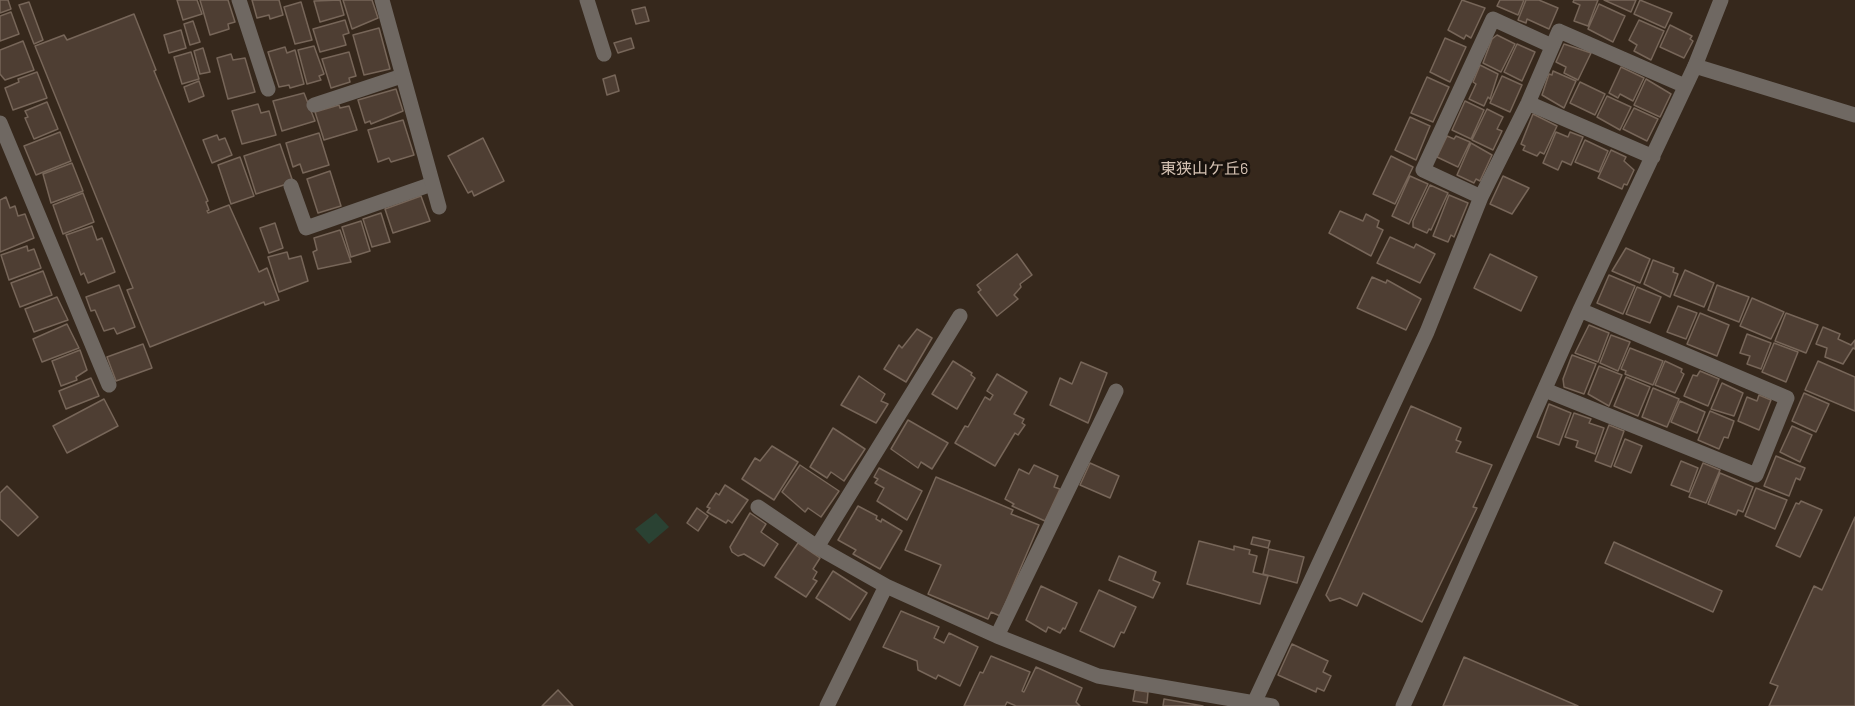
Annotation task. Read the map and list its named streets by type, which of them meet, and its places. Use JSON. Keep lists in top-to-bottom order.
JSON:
{
  "districts": ["東狭山ケ丘6"]
}
